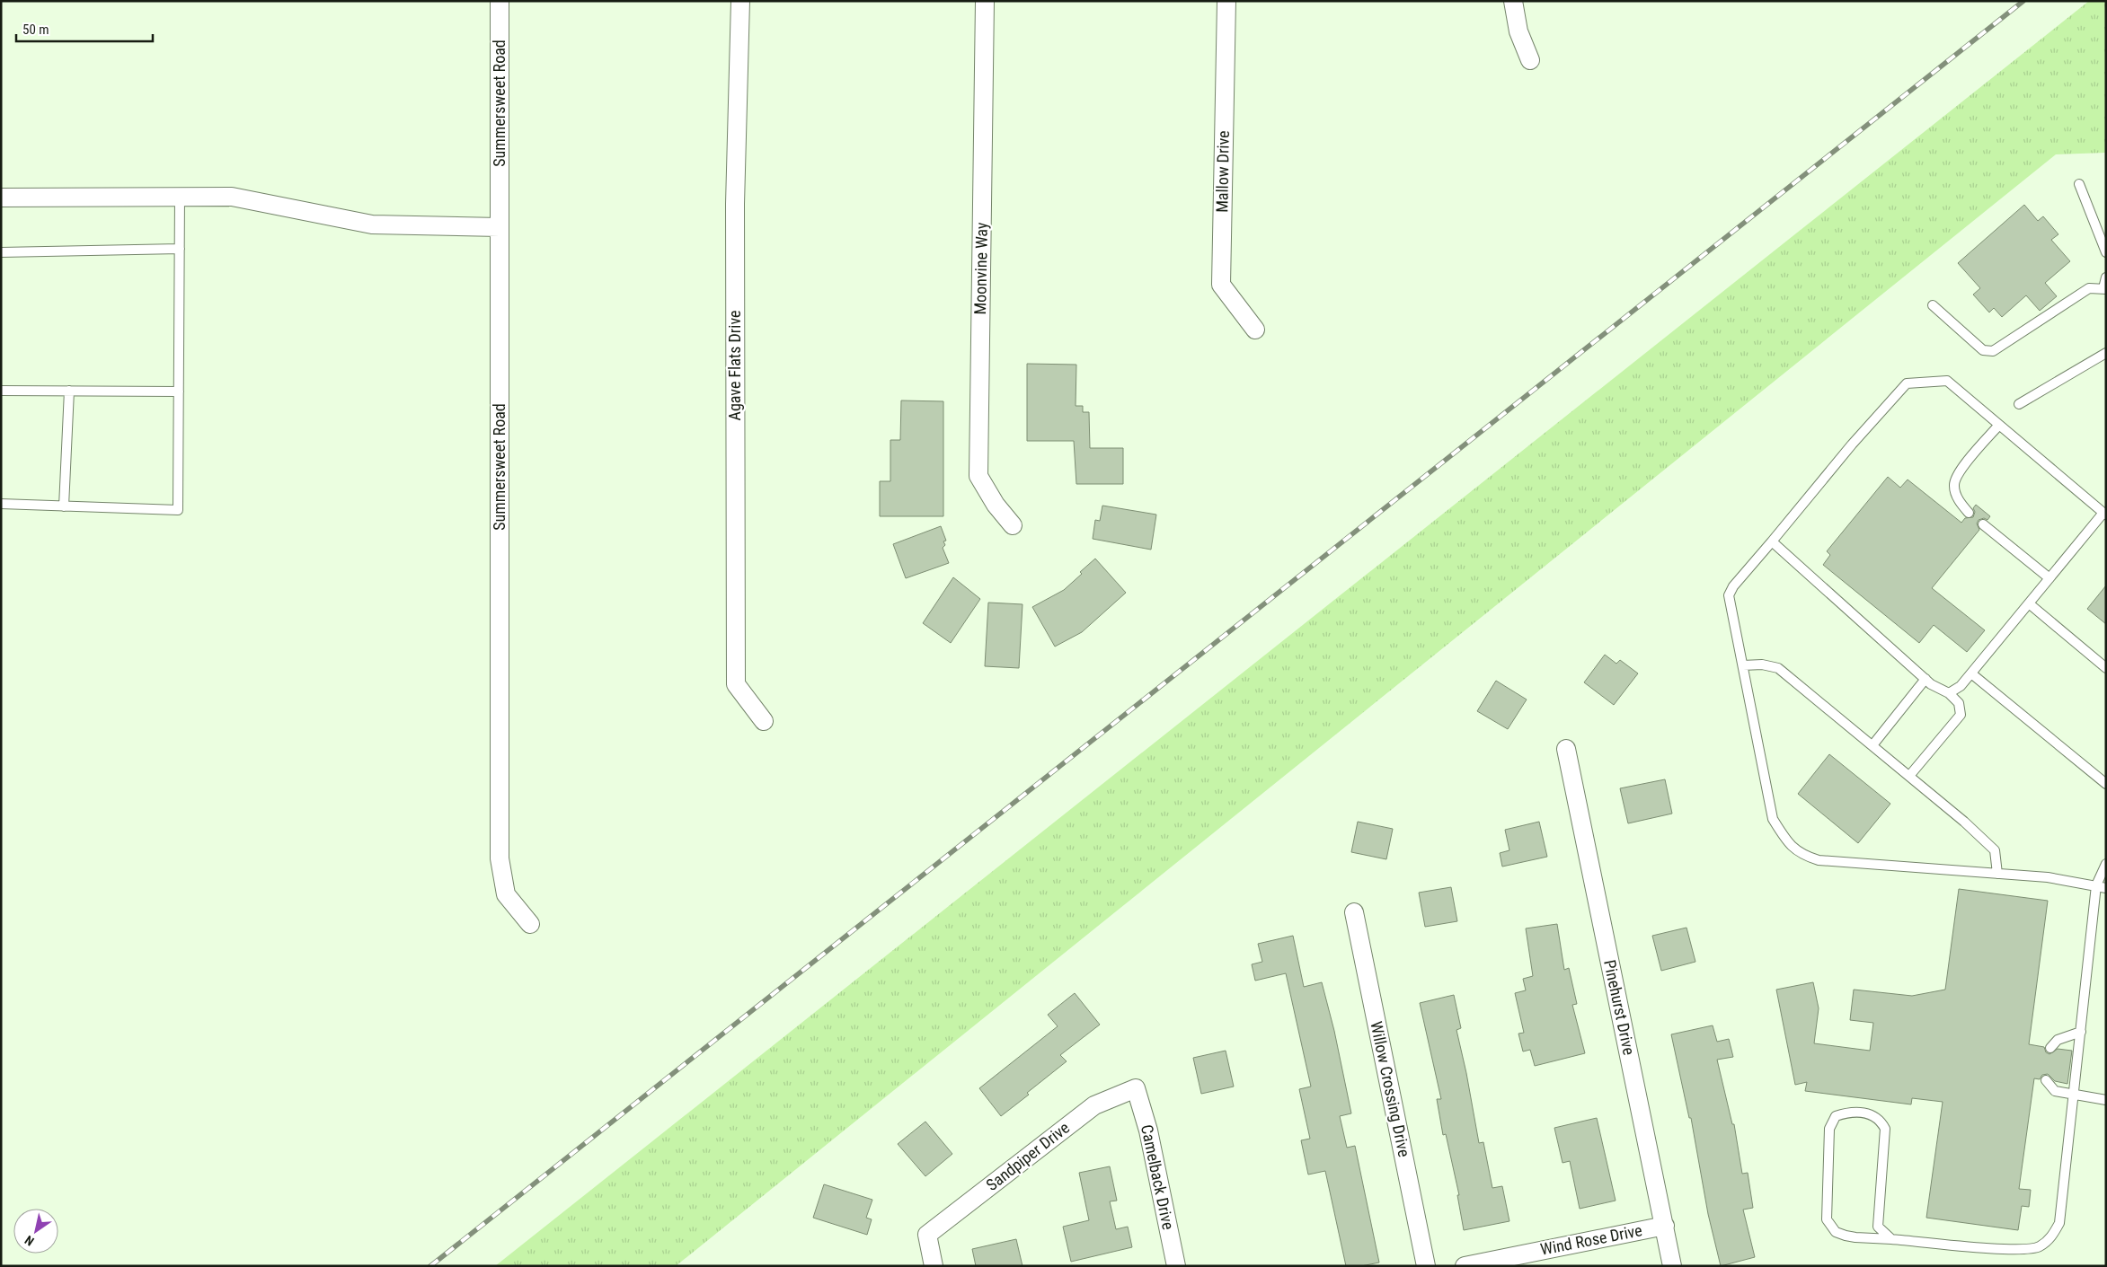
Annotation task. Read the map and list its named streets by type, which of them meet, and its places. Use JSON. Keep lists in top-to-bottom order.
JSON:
{
  "streets": {
    "street": [
      "Summersweet Road",
      "Mallow Drive",
      "Moonvine Way",
      "Agave Flats Drive",
      "Pinehurst Drive",
      "Willow Crossing Drive",
      "Sandpiper Drive",
      "Camelback Drive",
      "Wind Rose Drive"
    ]
  },
  "crossings": [
    ["Pinehurst Drive", "Wind Rose Drive"],
    ["Sandpiper Drive", "Camelback Drive"]
  ],
  "scale_bar": "50 m",
  "north": "bottom left"
}
